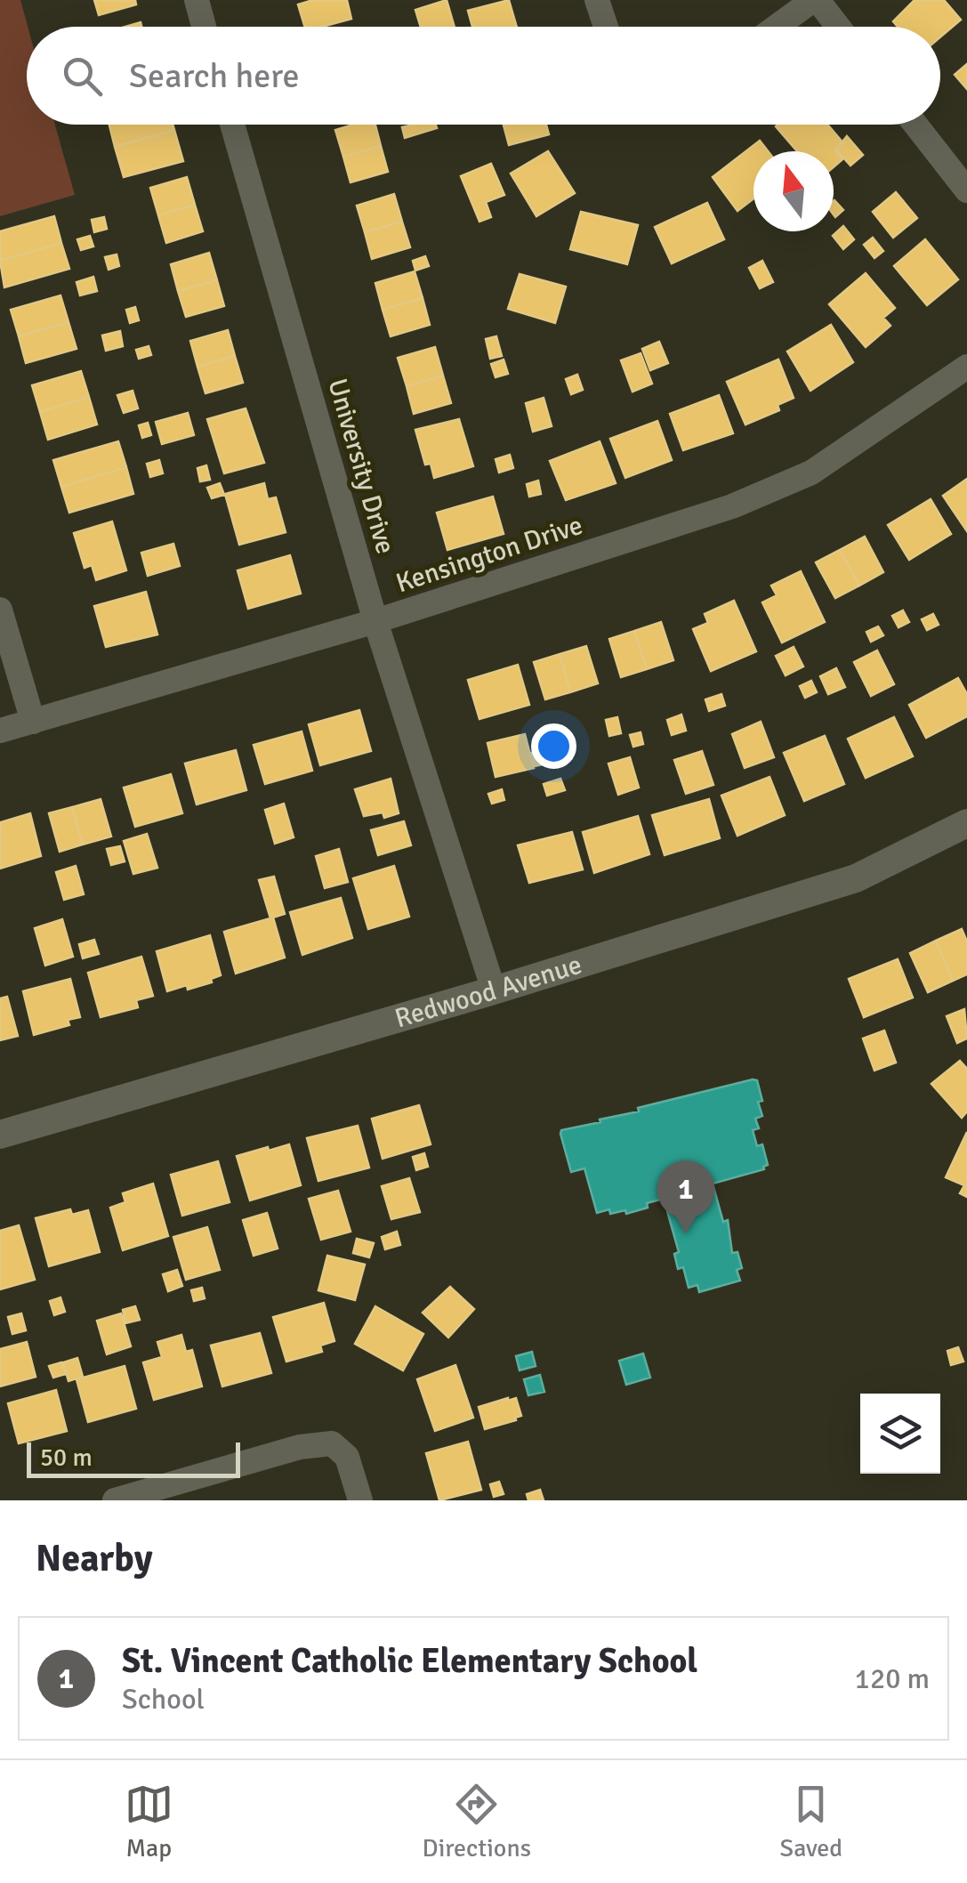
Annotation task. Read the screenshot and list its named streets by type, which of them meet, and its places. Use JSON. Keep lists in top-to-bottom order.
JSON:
{
  "streets": {
    "street": ["University Drive", "Kensington Drive", "Redwood Avenue"]
  },
  "crossings": [
    ["University Drive", "Kensington Drive"],
    ["University Drive", "Redwood Avenue"]
  ],
  "scale_bar": "50 m",
  "north": "top",
  "page": {
    "search": "Search here",
    "pins": "1",
    "scale": "50 m",
    "heading": "Nearby",
    "list": [
      {
        "mark": "1",
        "name": "St. Vincent Catholic Elementary School",
        "note": "School",
        "value": "120 m"
      }
    ],
    "nav": ["Map", "Directions", "Saved"]
  }
}
